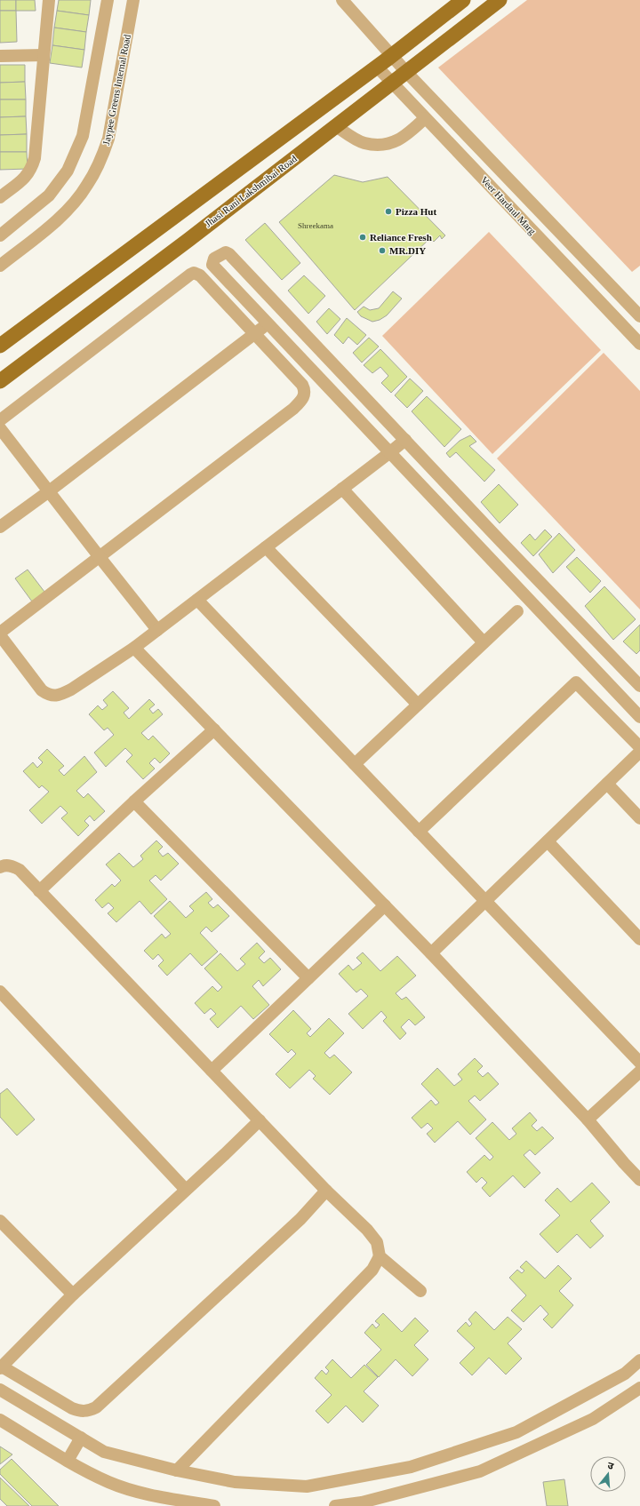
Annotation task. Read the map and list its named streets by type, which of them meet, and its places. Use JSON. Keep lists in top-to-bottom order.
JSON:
{
  "streets": {
    "main road": ["Jhasi Rani Lakshmibai Road"],
    "street": ["Jaypee Greens Internal Road", "Veer Hardaul Marg"]
  },
  "crossings": [
    ["Jhasi Rani Lakshmibai Road", "Veer Hardaul Marg"]
  ],
  "places": ["Pizza Hut", "Reliance Fresh", "MR.DIY"],
  "house_numbers": ["Shreekama"],
  "north": "top"
}
